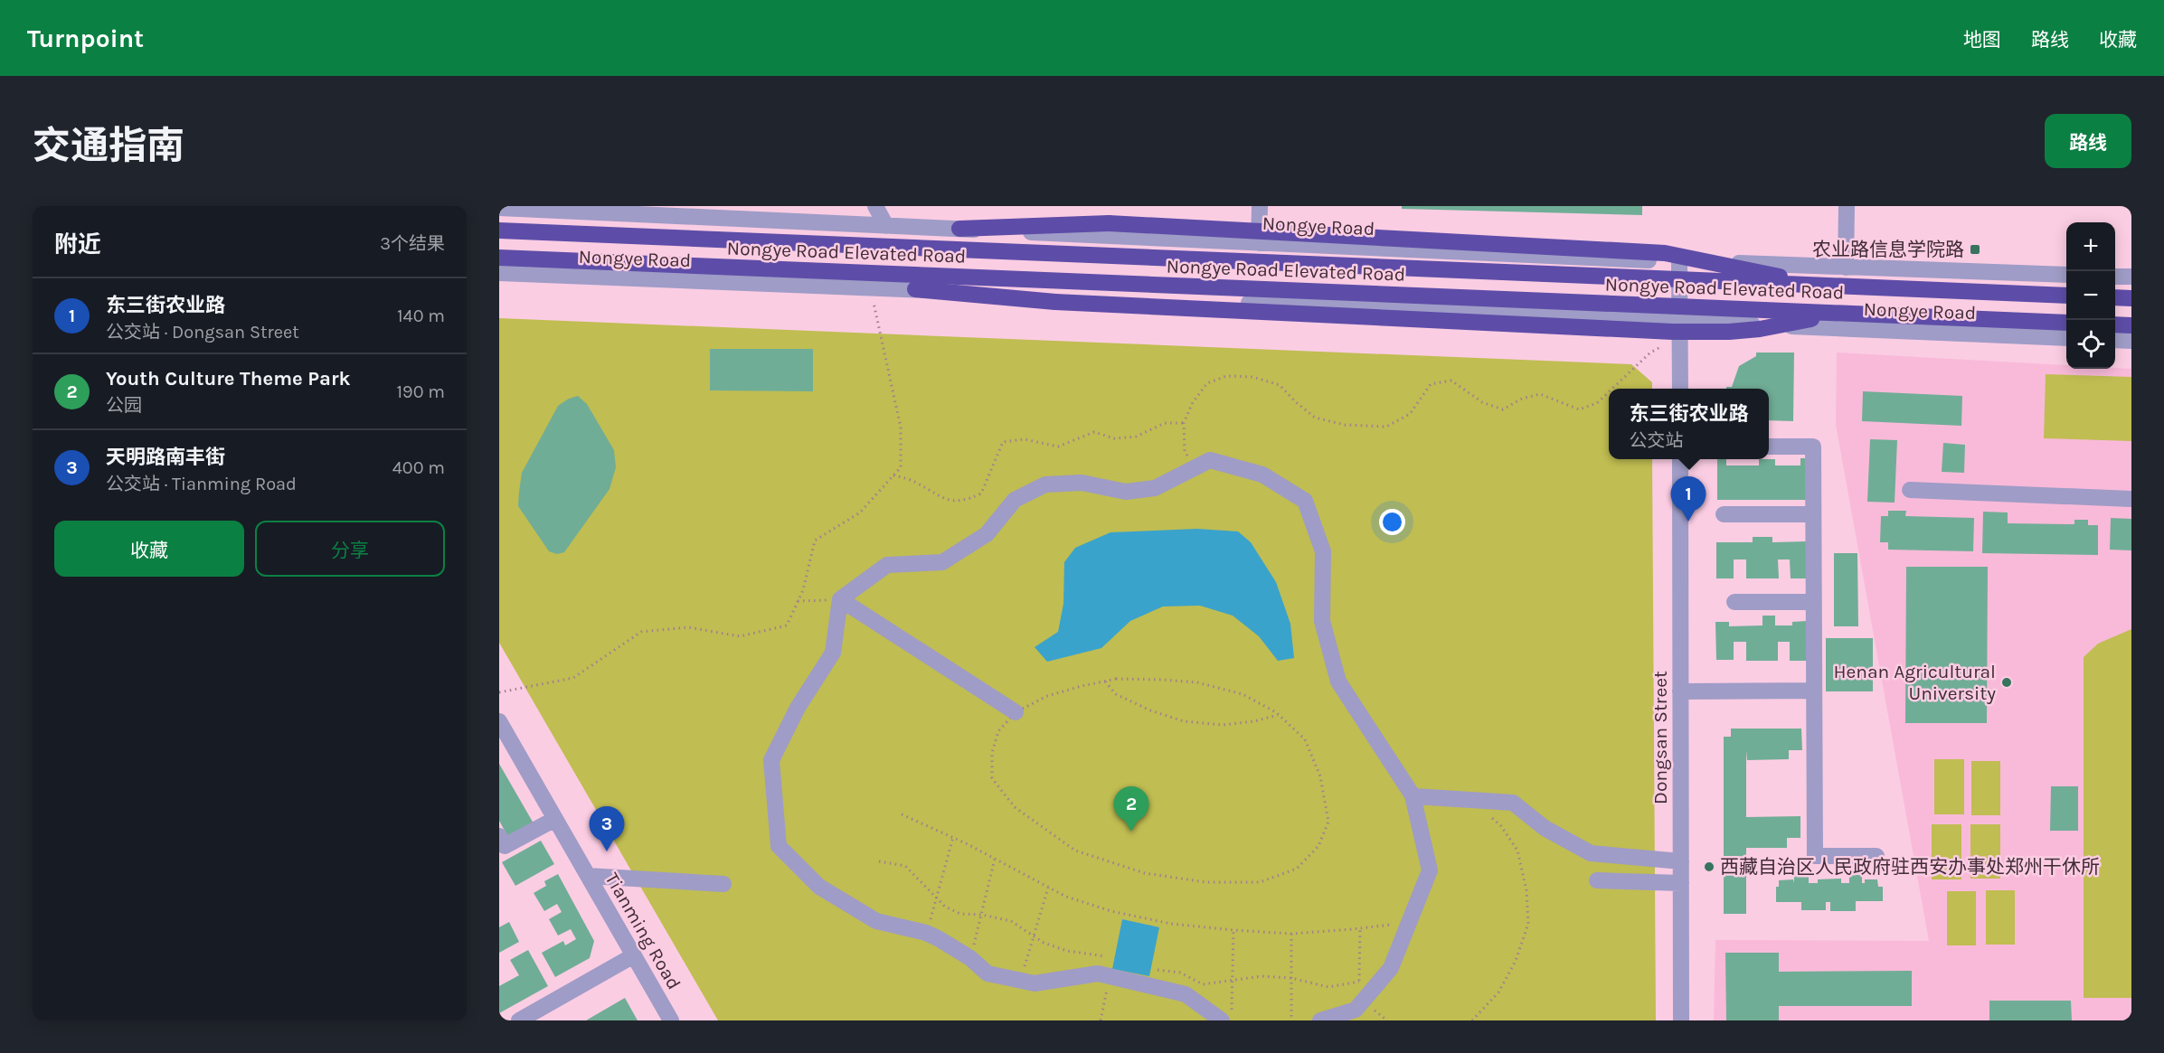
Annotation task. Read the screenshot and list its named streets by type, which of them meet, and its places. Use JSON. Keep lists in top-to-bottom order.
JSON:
{
  "streets": {
    "highway": ["Nongye Road Elevated Road"],
    "street": ["Nongye Road", "Dongsan Street", "Tianming Road"]
  },
  "places": {
    "transit": ["农业路信息学院路"],
    "other": ["Henan Agricultural University", "西藏自治区人民政府驻西安办事处郑州干休所"]
  },
  "page": {
    "header": "Turnpoint",
    "nav": ["地图", "路线", "收藏"],
    "title": "交通指南",
    "buttons": [
      "路线",
      ["收藏", "分享"]
    ],
    "heading": ["附近", "3个结果"],
    "map_buttons": ["+", "−"],
    "list": [
      {
        "mark": "1",
        "name": "东三街农业路",
        "note": "公交站 · Dongsan Street",
        "value": "140 m"
      },
      {
        "mark": "2",
        "name": "Youth Culture Theme Park",
        "note": "公园",
        "value": "190 m"
      },
      {
        "mark": "3",
        "name": "天明路南丰街",
        "note": "公交站 · Tianming Road",
        "value": "400 m"
      }
    ],
    "popup": ["东三街农业路", "公交站"],
    "pins": ["1", "2", "3"]
  }
}
